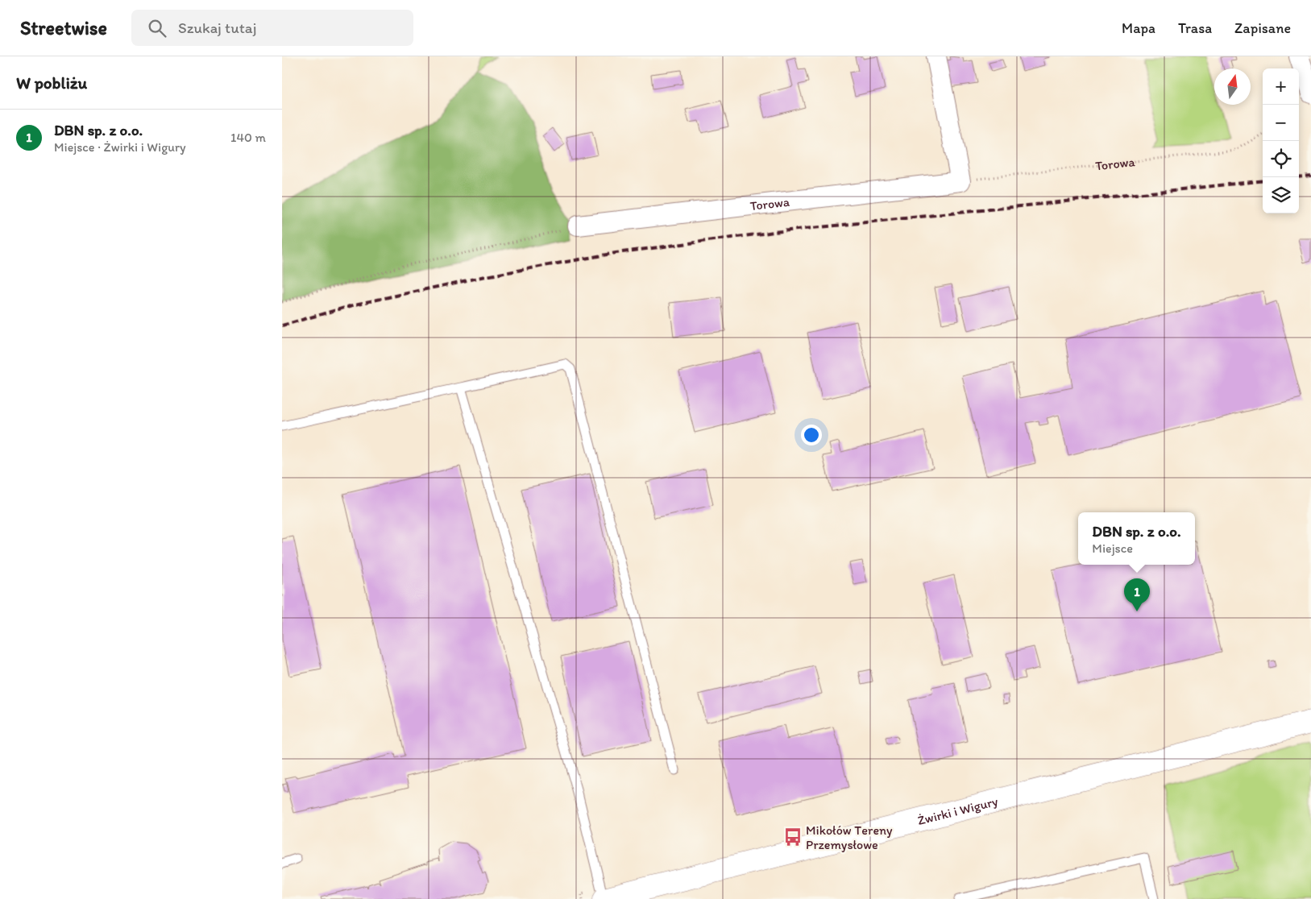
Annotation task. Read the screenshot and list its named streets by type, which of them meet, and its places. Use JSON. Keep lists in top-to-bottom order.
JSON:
{
  "streets": {
    "street": ["Torowa", "Żwirki i Wigury"]
  },
  "places": {
    "bus stop": ["Mikołów Tereny Przemysłowe"]
  },
  "north": "top",
  "page": {
    "header": "Streetwise",
    "search": "Szukaj tutaj",
    "nav": ["Mapa", "Trasa", "Zapisane"],
    "heading": "W pobliżu",
    "map_buttons": ["+", "−"],
    "list": [
      {
        "mark": "1",
        "name": "DBN sp. z o.o.",
        "note": "Miejsce · Żwirki i Wigury",
        "value": "140 m"
      }
    ],
    "popup": ["DBN sp. z o.o.", "Miejsce"],
    "pins": "1"
  }
}
